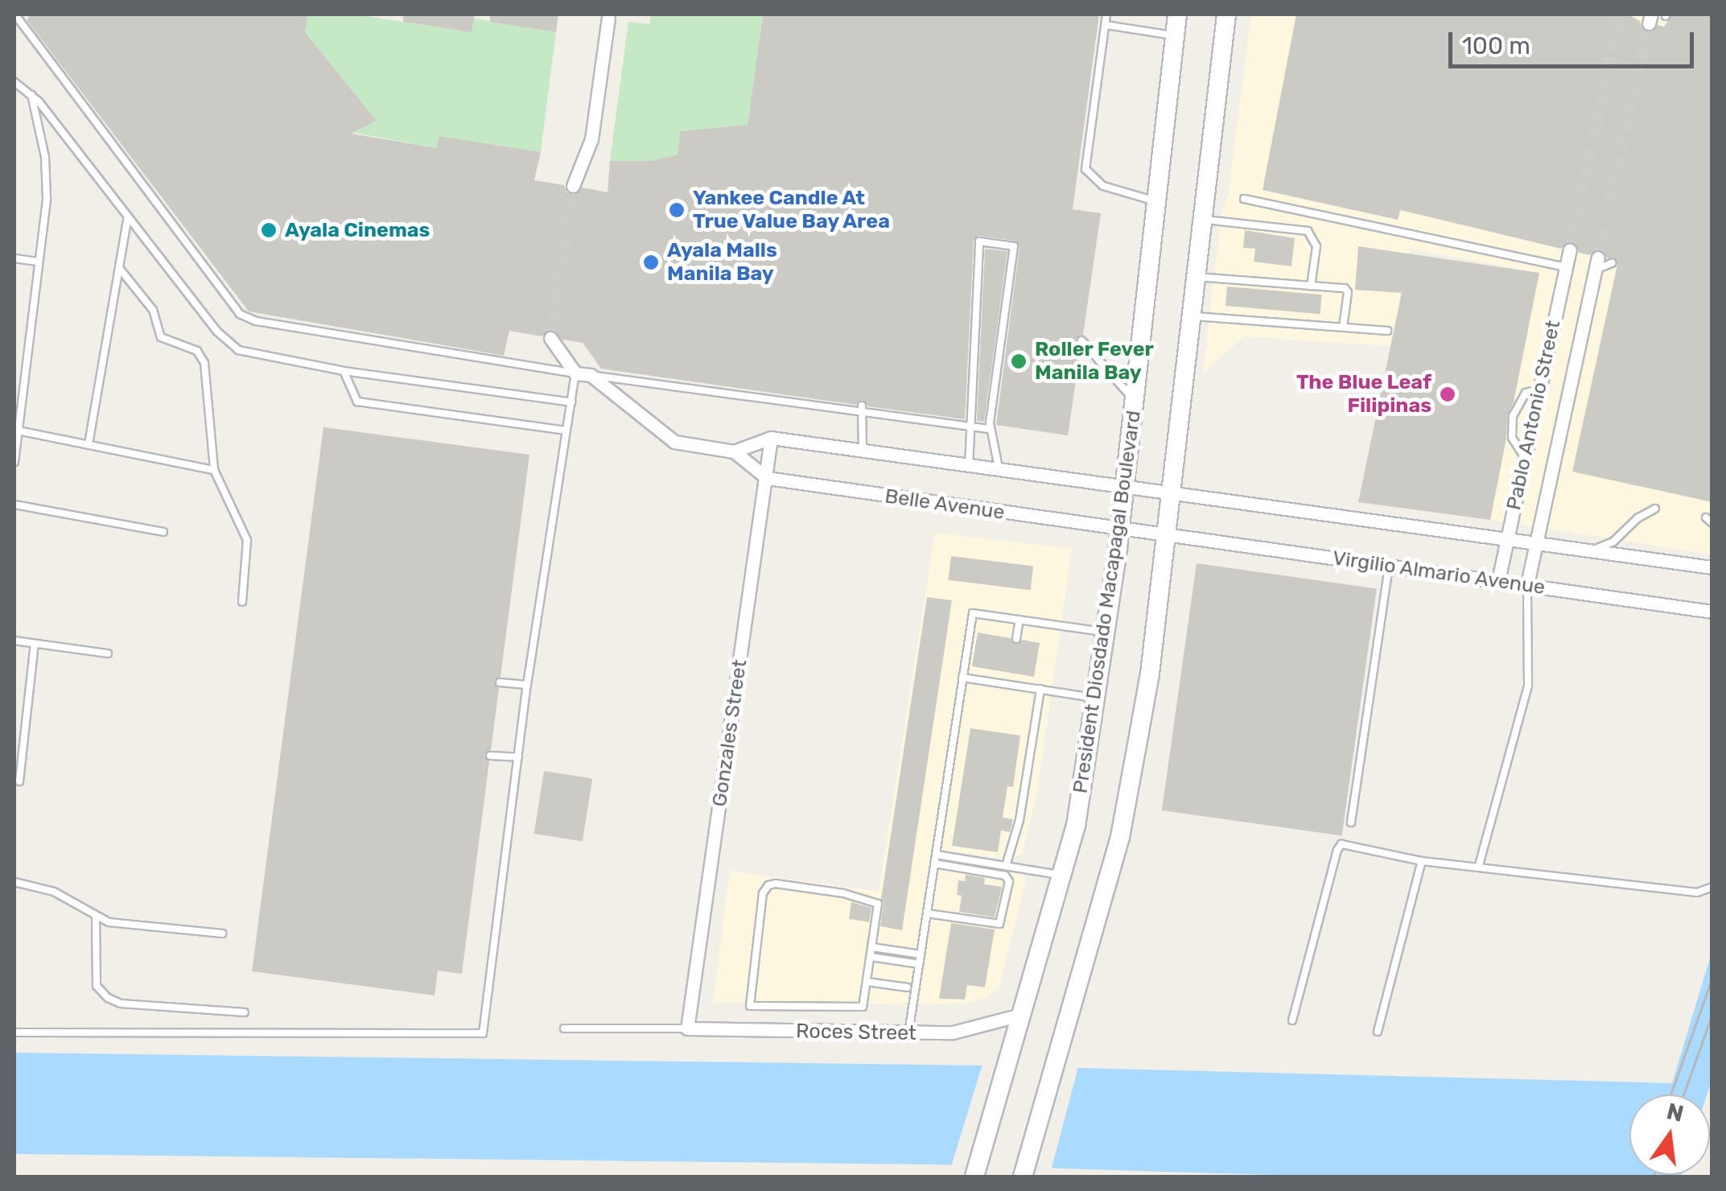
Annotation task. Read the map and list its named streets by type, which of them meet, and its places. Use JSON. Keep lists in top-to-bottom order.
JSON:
{
  "streets": {
    "main road": ["President Diosdado Macapagal Boulevard"],
    "street": [
      "Pablo Antonio Street",
      "Belle Avenue",
      "Virgilio Almario Avenue",
      "Gonzales Street",
      "Roces Street"
    ]
  },
  "crossings": [
    ["Pablo Antonio Street", "Virgilio Almario Avenue"],
    ["Belle Avenue", "Virgilio Almario Avenue"],
    ["Belle Avenue", "President Diosdado Macapagal Boulevard"],
    ["Belle Avenue", "Gonzales Street"],
    ["President Diosdado Macapagal Boulevard", "Roces Street"],
    ["Gonzales Street", "Roces Street"]
  ],
  "places": [
    "Yankee Candle At True Value Bay Area",
    "Ayala Cinemas",
    "Ayala Malls Manila Bay",
    "Roller Fever Manila Bay",
    "The Blue Leaf Filipinas"
  ],
  "scale_bar": "100 m",
  "north": "top"
}
